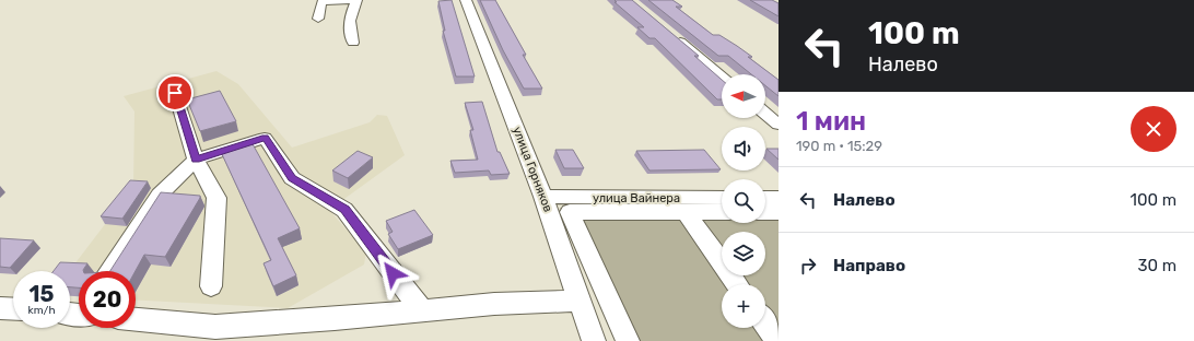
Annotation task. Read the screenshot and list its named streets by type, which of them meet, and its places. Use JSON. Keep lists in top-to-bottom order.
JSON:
{
  "streets": {
    "street": ["улица Горняков", "улица Вайнера"]
  },
  "crossings": [
    ["улица Горняков", "улица Вайнера"]
  ],
  "north": "left",
  "page": {
    "turn": ["100 m", "Налево"],
    "map_buttons": "+",
    "heading": ["1 мин", "190 m · 15:29"],
    "list": [
      {
        "name": "Налево",
        "value": "100 m"
      },
      {
        "name": "Направо",
        "value": "30 m"
      }
    ],
    "speed": "15 km/h",
    "limit": "20"
  }
}
